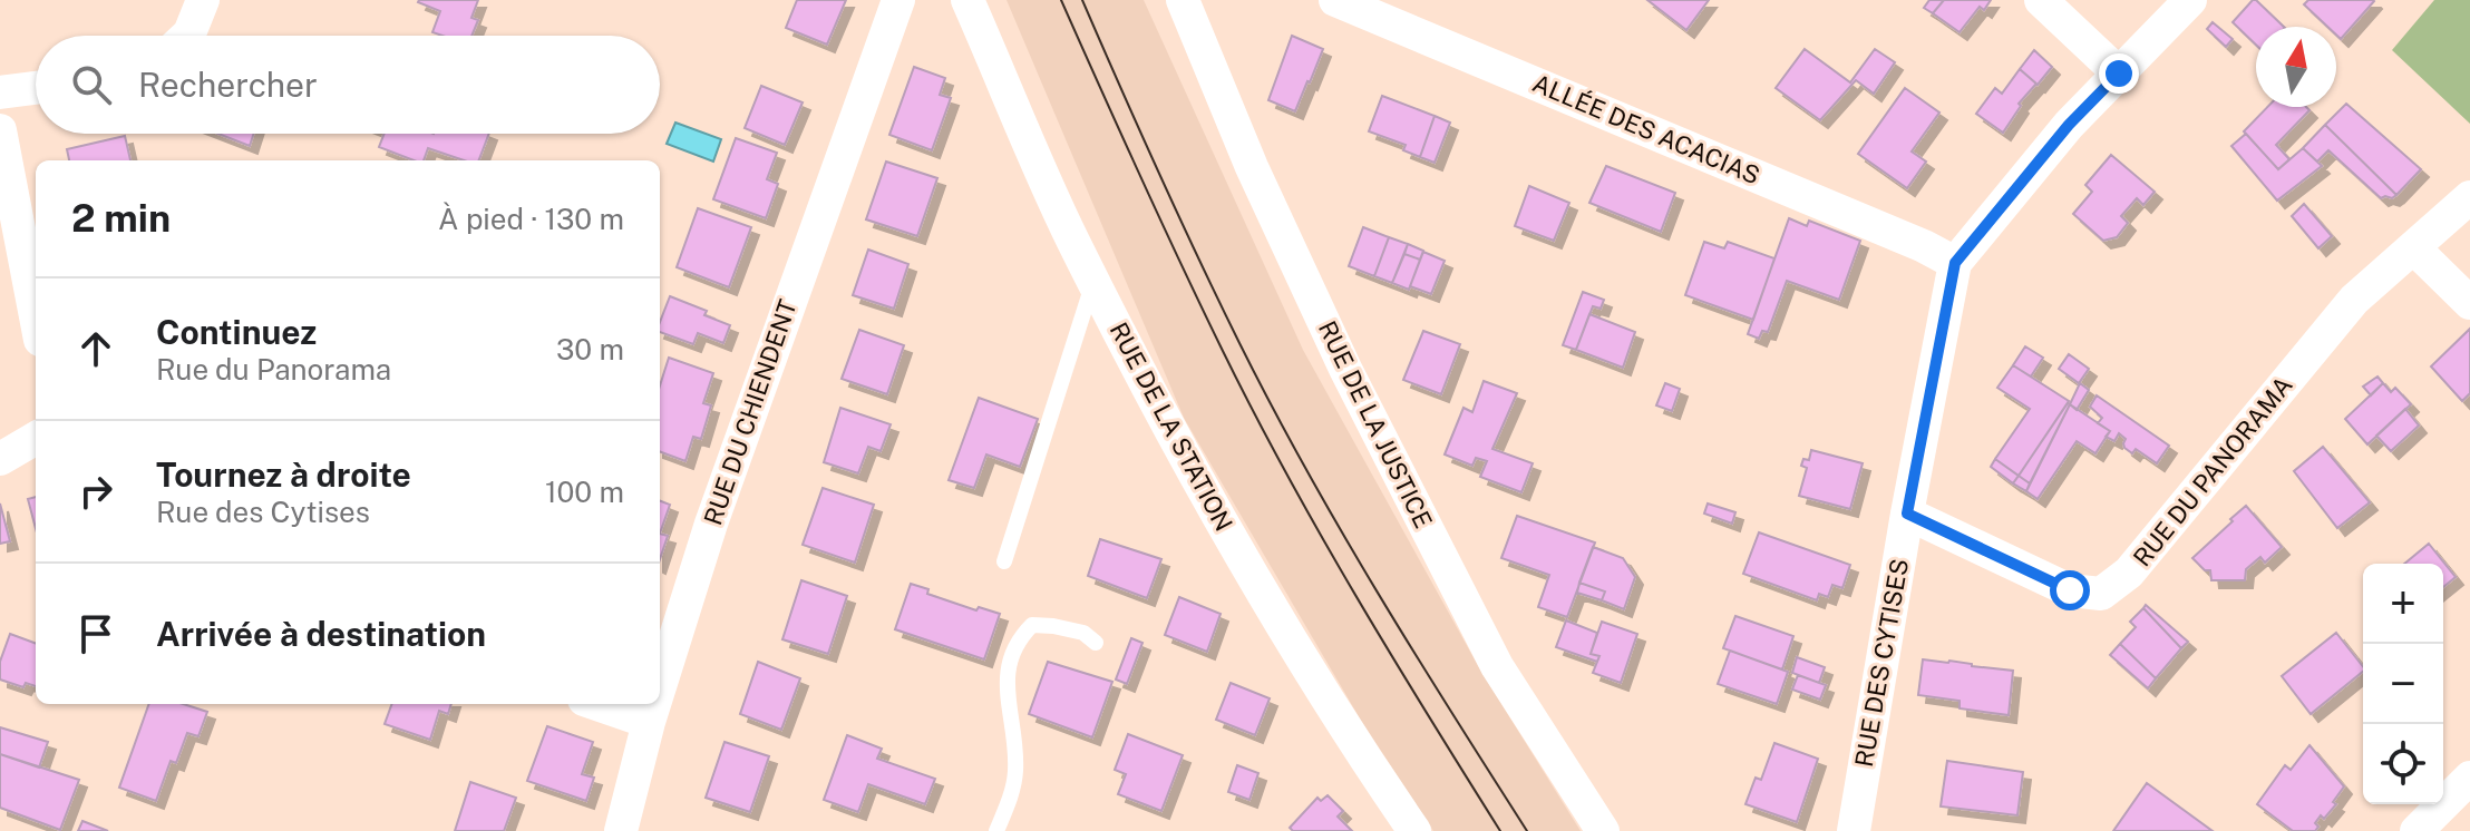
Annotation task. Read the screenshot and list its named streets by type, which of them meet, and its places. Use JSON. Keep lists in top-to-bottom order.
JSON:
{
  "streets": {
    "street": [
      "ALLÉE DES ACACIAS",
      "RUE DU CHIENDENT",
      "RUE DE LA JUSTICE",
      "RUE DE LA STATION",
      "RUE DU PANORAMA",
      "RUE DES CYTISES"
    ]
  },
  "crossings": [
    ["ALLÉE DES ACACIAS", "RUE DES CYTISES"],
    ["RUE DU PANORAMA", "RUE DES CYTISES"]
  ],
  "north": "top",
  "page": {
    "search": "Rechercher",
    "heading": ["2 min", "À pied · 130 m"],
    "list": [
      ["Continuez", "Rue du Panorama", "30 m"],
      ["Tournez à droite", "Rue des Cytises", "100 m"],
      "Arrivée à destination"
    ],
    "map_buttons": ["+", "−"]
  }
}
